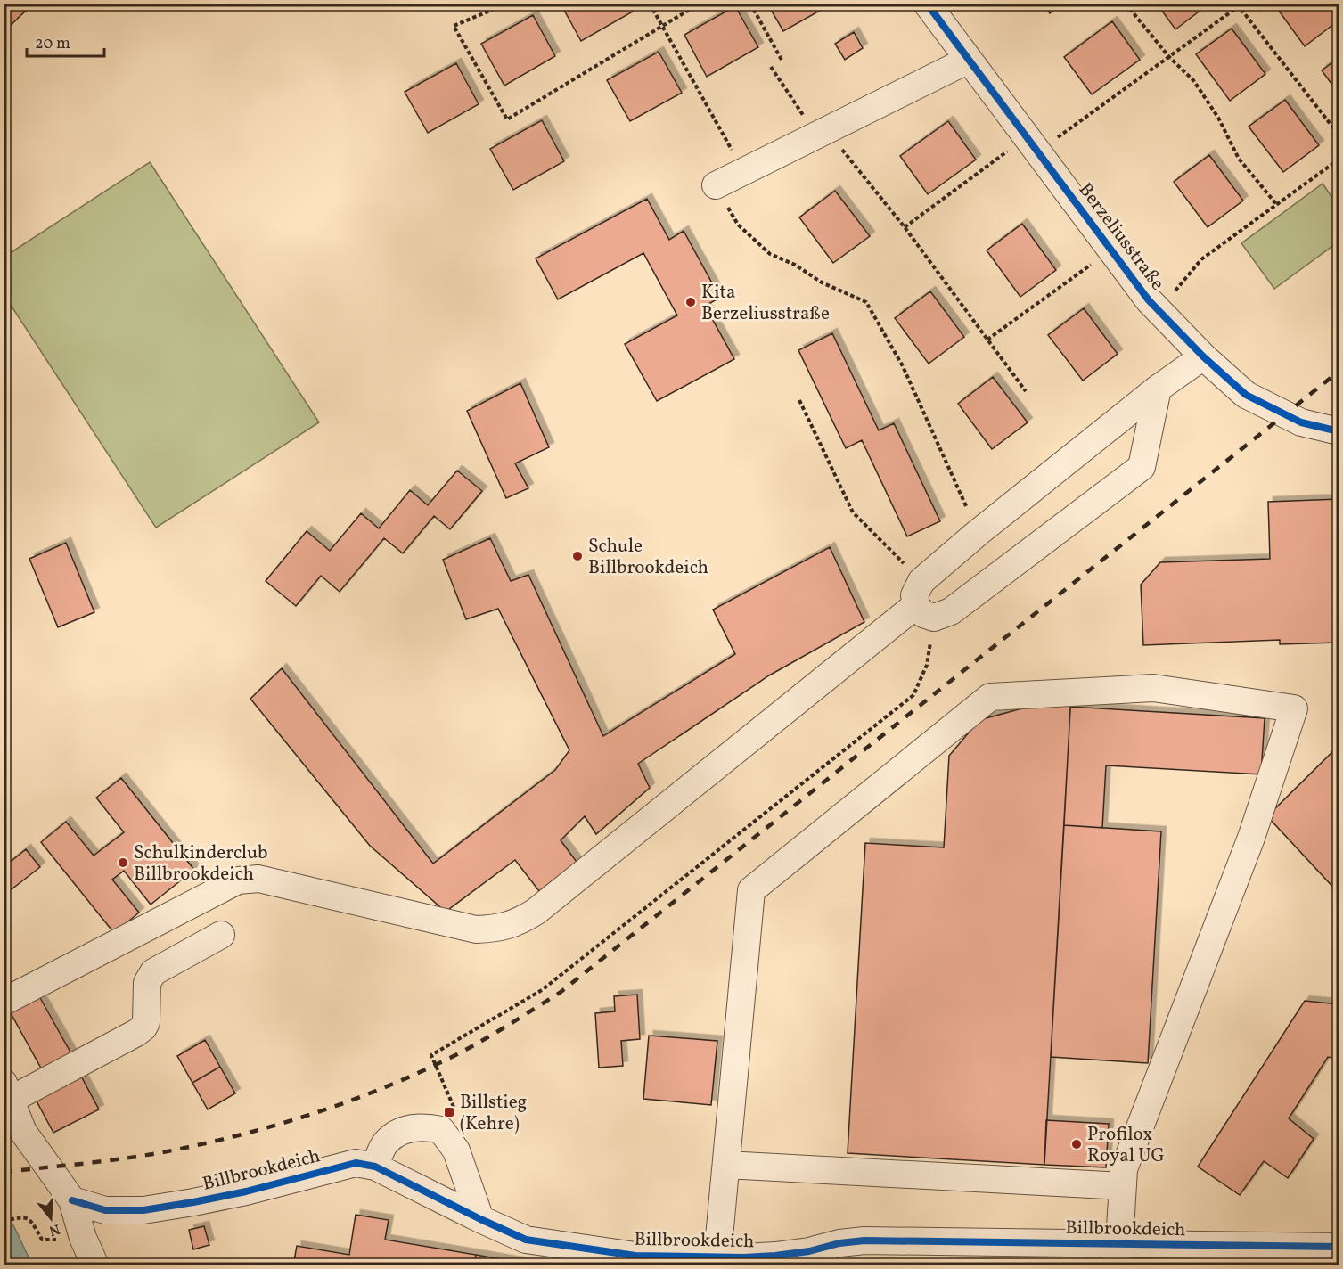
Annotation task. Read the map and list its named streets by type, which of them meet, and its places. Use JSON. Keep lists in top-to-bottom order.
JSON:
{
  "streets": {
    "street": ["Berzeliusstraße", "Billbrookdeich"]
  },
  "places": {
    "other": [
      "Kita Berzeliusstraße",
      "Schule Billbrookdeich",
      "Schulkinderclub Billbrookdeich",
      "Profilox Royal UG"
    ],
    "transit": ["Billstieg (Kehre)"]
  },
  "scale_bar": "20 m",
  "north": "bottom"
}
